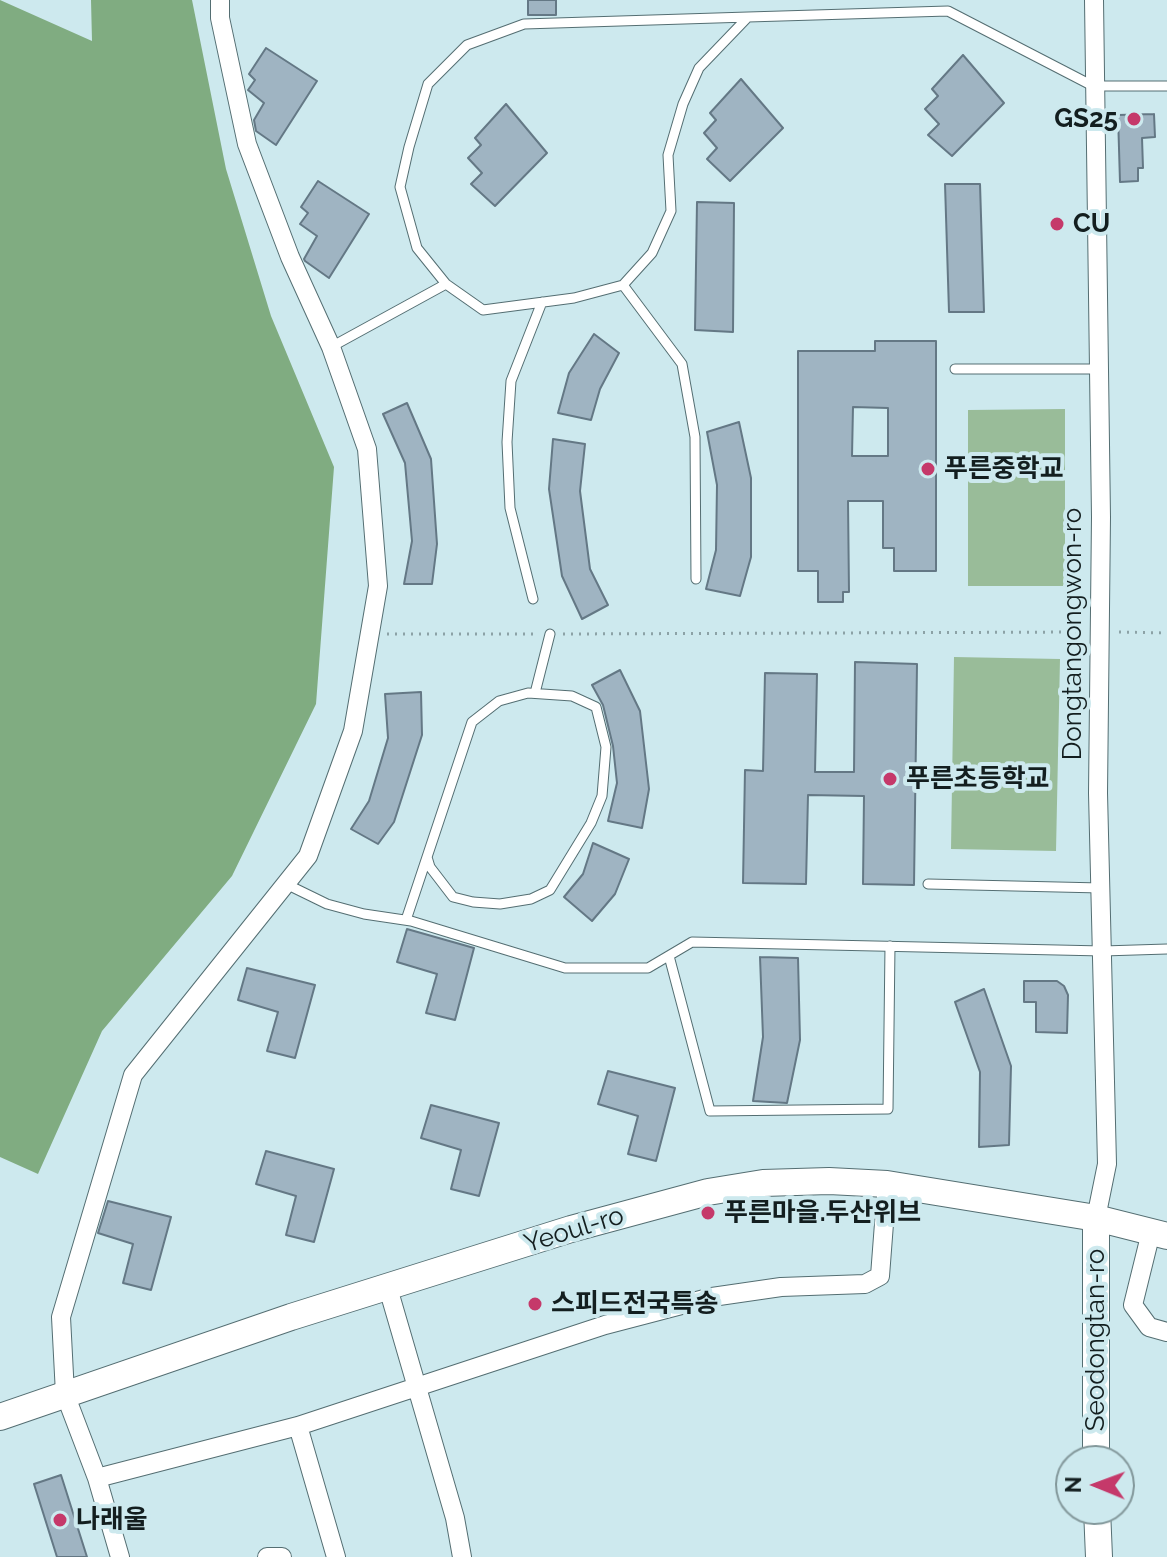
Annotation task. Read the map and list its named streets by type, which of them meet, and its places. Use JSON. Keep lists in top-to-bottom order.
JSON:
{
  "streets": {
    "street": ["Dongtangongwon-ro", "Yeoul-ro", "Seodongtan-ro"]
  },
  "crossings": [
    ["Dongtangongwon-ro", "Yeoul-ro"],
    ["Dongtangongwon-ro", "Seodongtan-ro"],
    ["Yeoul-ro", "Seodongtan-ro"]
  ],
  "places": [
    "GS25",
    "CU",
    "푸른중학교",
    "푸른초등학교",
    "푸른마을.두산위브",
    "스피드전국특송",
    "나래울"
  ],
  "north": "left"
}
